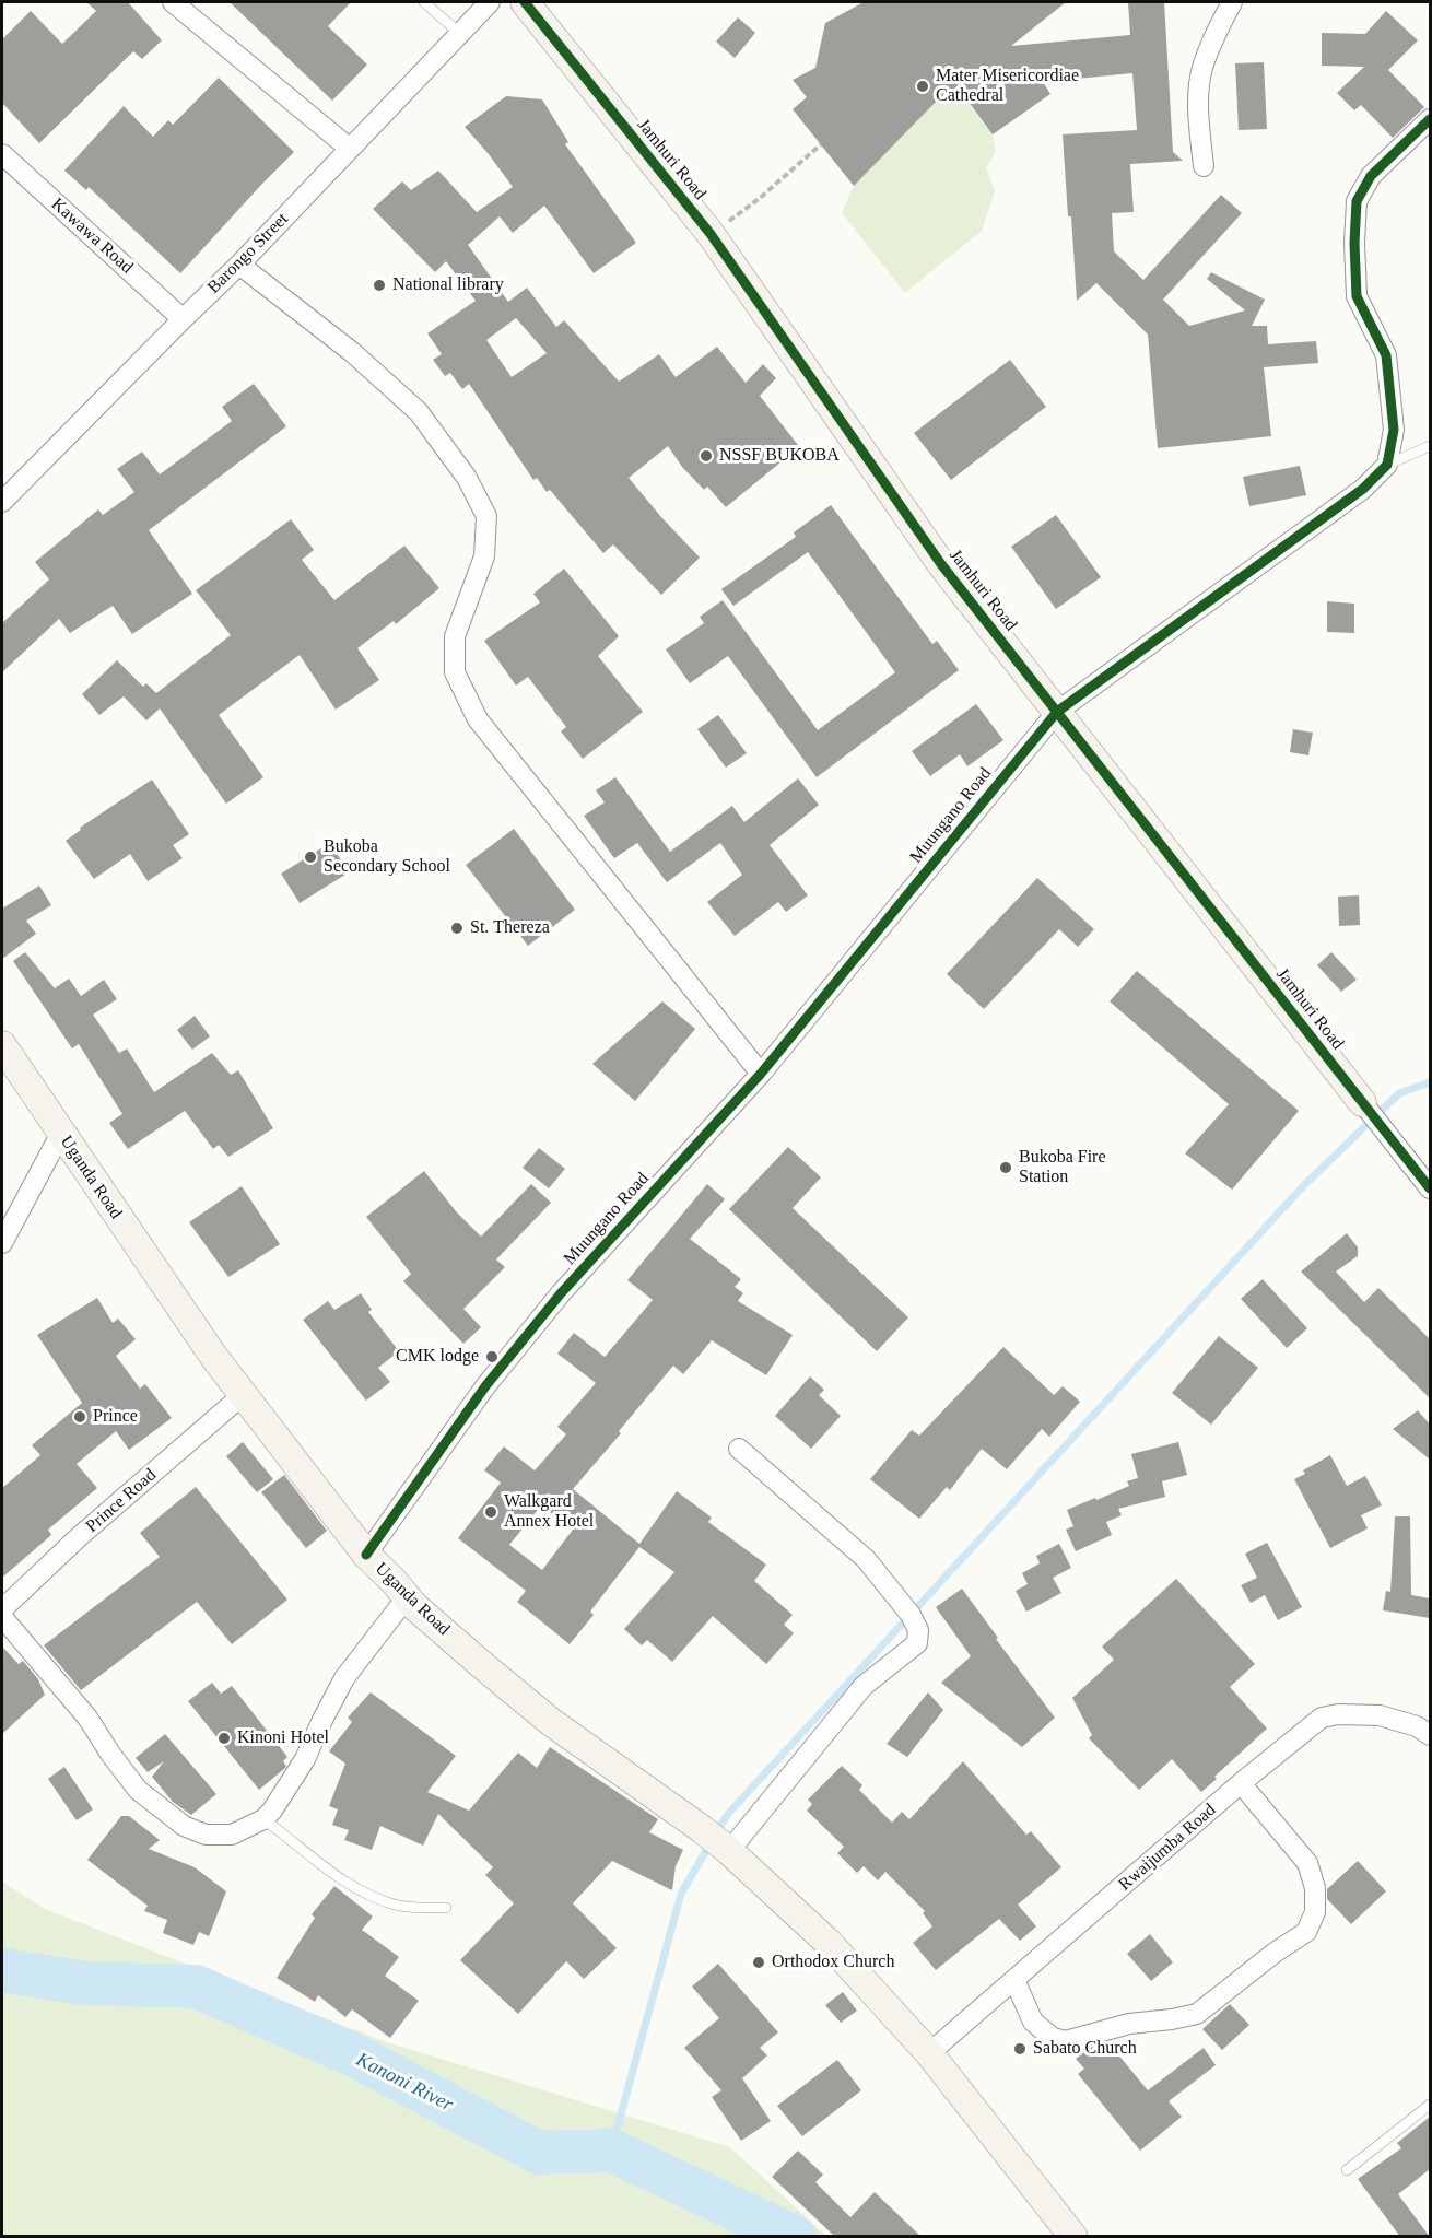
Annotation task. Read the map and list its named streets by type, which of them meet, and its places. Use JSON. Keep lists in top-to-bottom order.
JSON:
{
  "streets": {
    "main road": ["Jamhuri Road", "Uganda Road"],
    "street": [
      "Kawawa Road",
      "Barongo Street",
      "Muungano Road",
      "Prince Road",
      "Rwaijumba Road"
    ]
  },
  "crossings": [
    ["Jamhuri Road", "Muungano Road"],
    ["Kawawa Road", "Barongo Street"],
    ["Muungano Road", "Uganda Road"],
    ["Uganda Road", "Prince Road"],
    ["Uganda Road", "Rwaijumba Road"]
  ],
  "water": ["Kanoni River"],
  "places": [
    "Mater Misericordiae Cathedral",
    "National library",
    "NSSF BUKOBA",
    "Bukoba Secondary School",
    "St. Thereza",
    "Bukoba Fire Station",
    "CMK lodge",
    "Prince",
    "Walkgard Annex Hotel",
    "Kinoni Hotel",
    "Orthodox Church",
    "Sabato Church"
  ]
}
